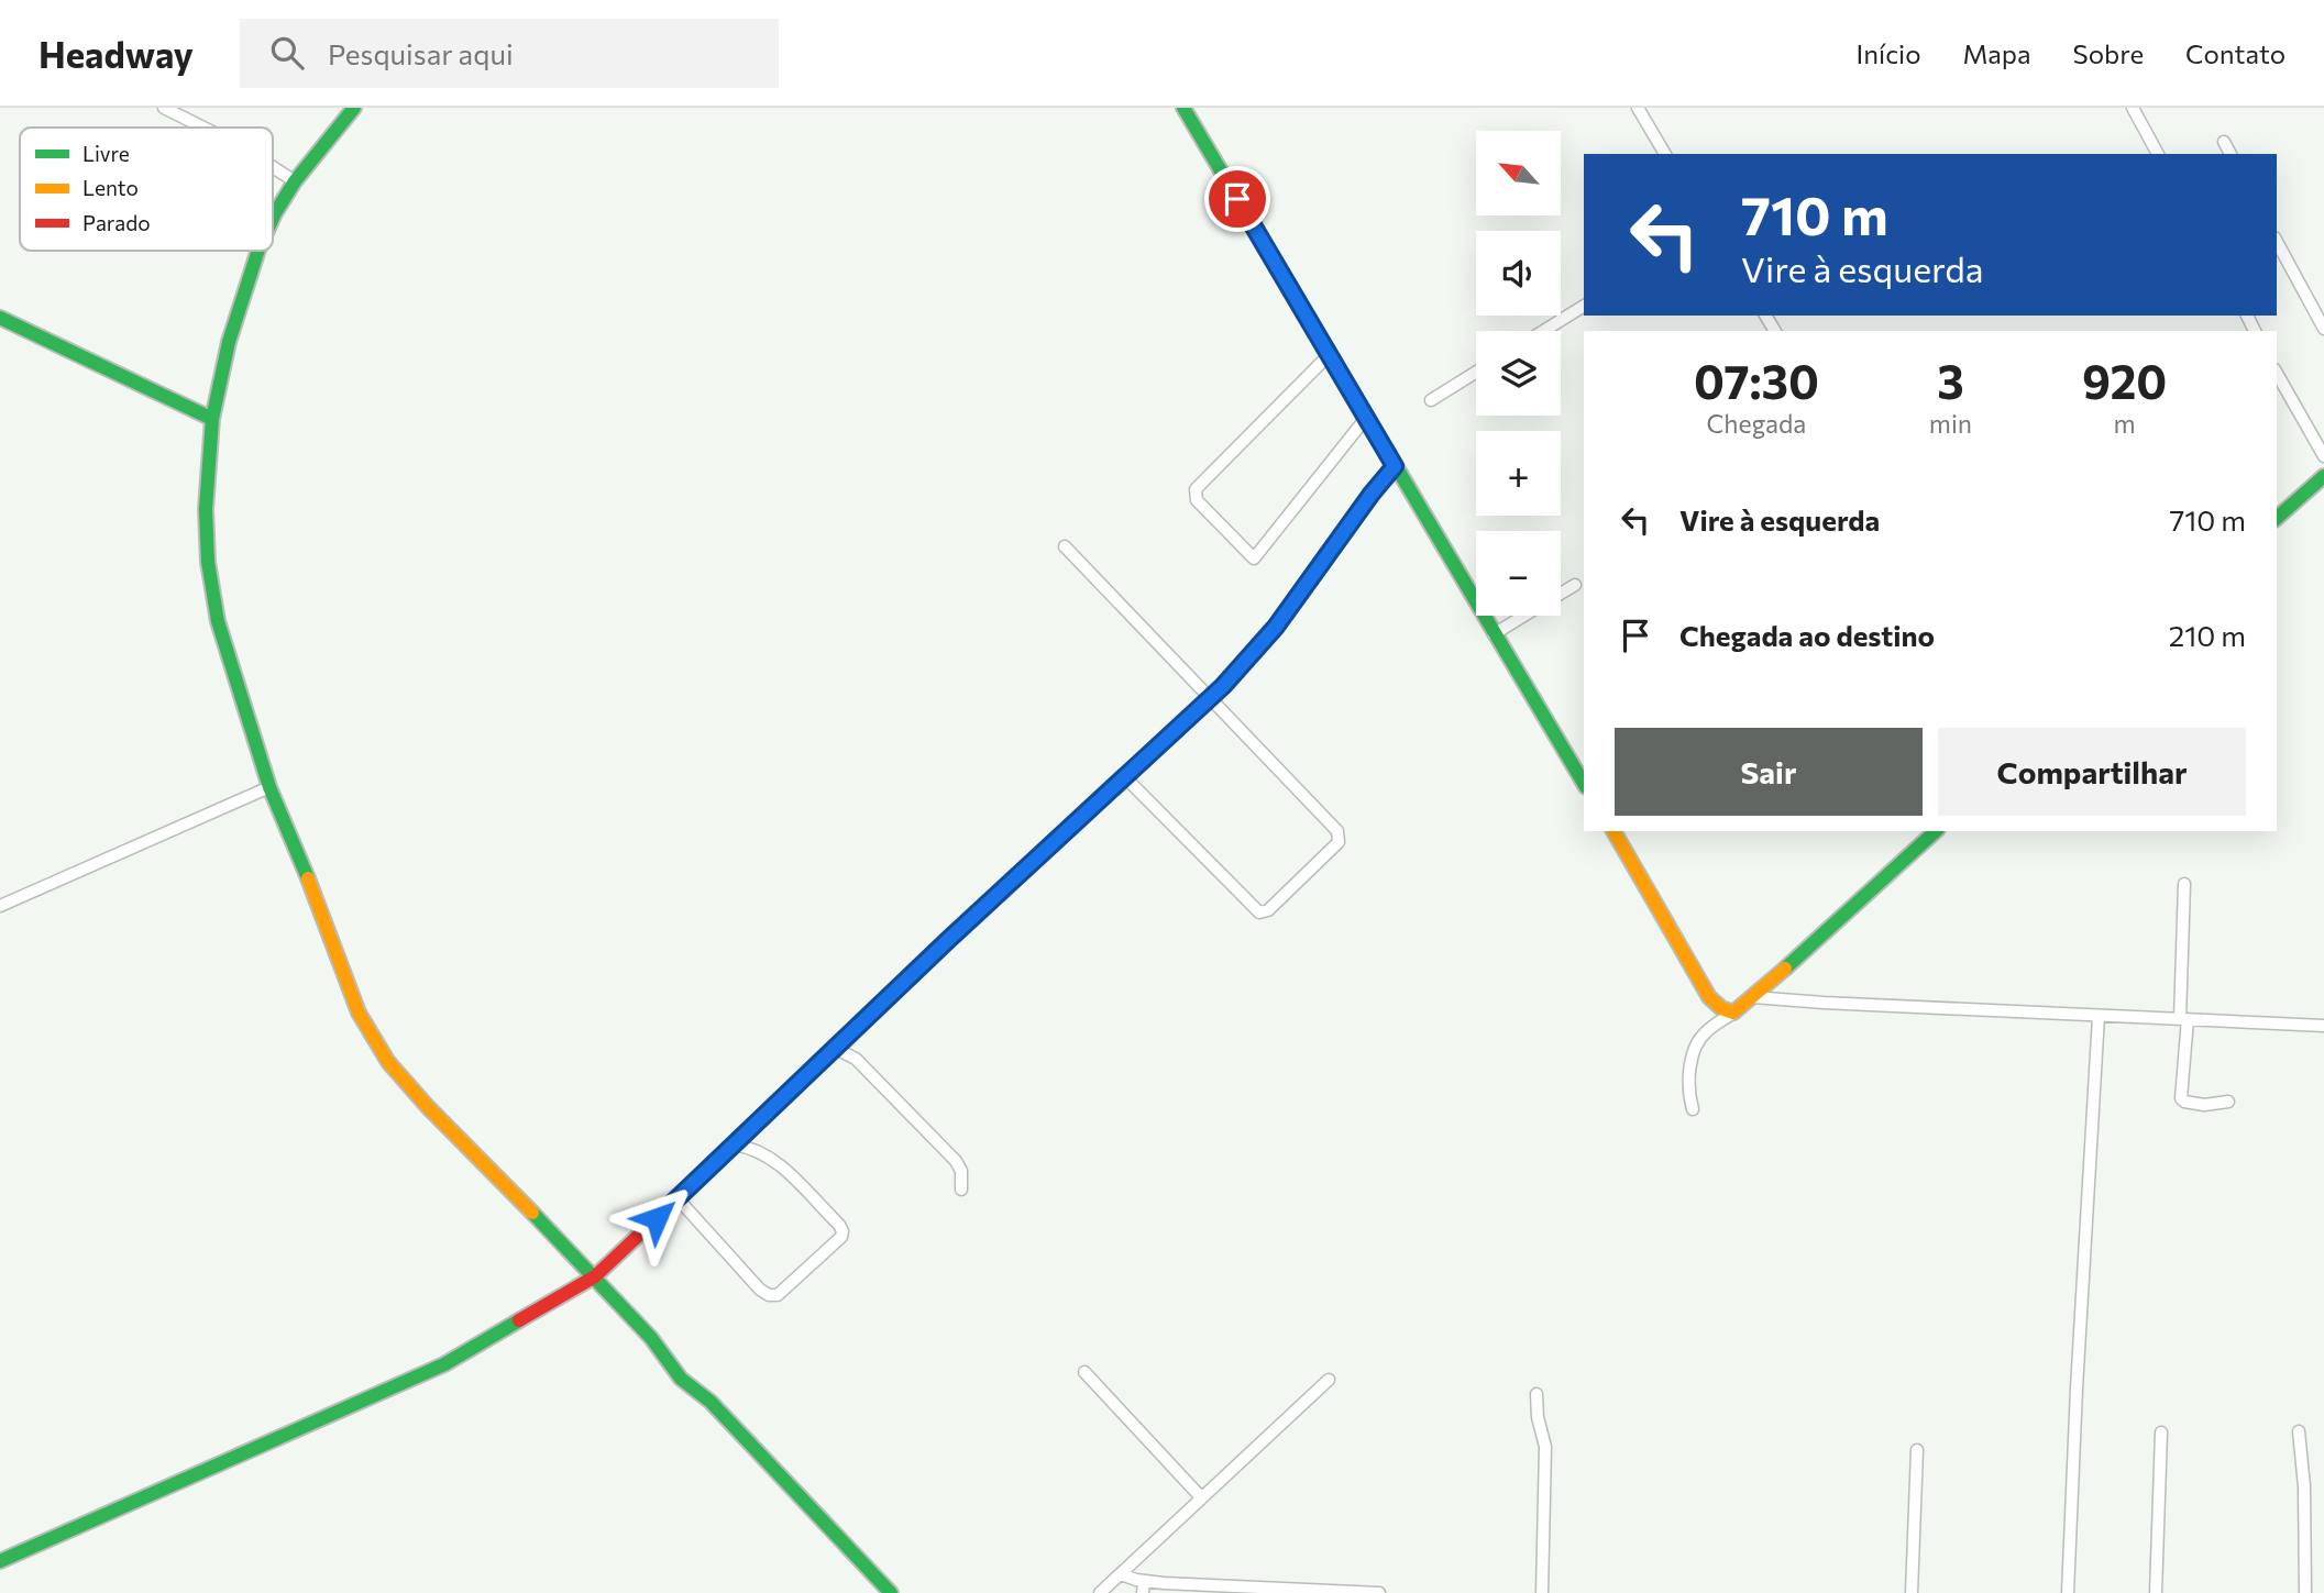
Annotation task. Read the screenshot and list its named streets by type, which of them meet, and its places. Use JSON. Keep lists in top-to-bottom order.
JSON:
{
  "legend": ["Livre", "Lento", "Parado"],
  "north": "top left",
  "page": {
    "header": "Headway",
    "search": "Pesquisar aqui",
    "nav": [
      "Início",
      "Mapa",
      "Sobre",
      "Contato"
    ],
    "map_buttons": ["+", "−"],
    "turn": ["710 m", "Vire à esquerda"],
    "eta": [
      "07:30",
      "Chegada",
      "3",
      "min",
      "920",
      "m"
    ],
    "list": [
      {
        "name": "Vire à esquerda",
        "value": "710 m"
      },
      {
        "name": "Chegada ao destino",
        "value": "210 m"
      }
    ],
    "buttons": ["Sair", "Compartilhar"]
  }
}
